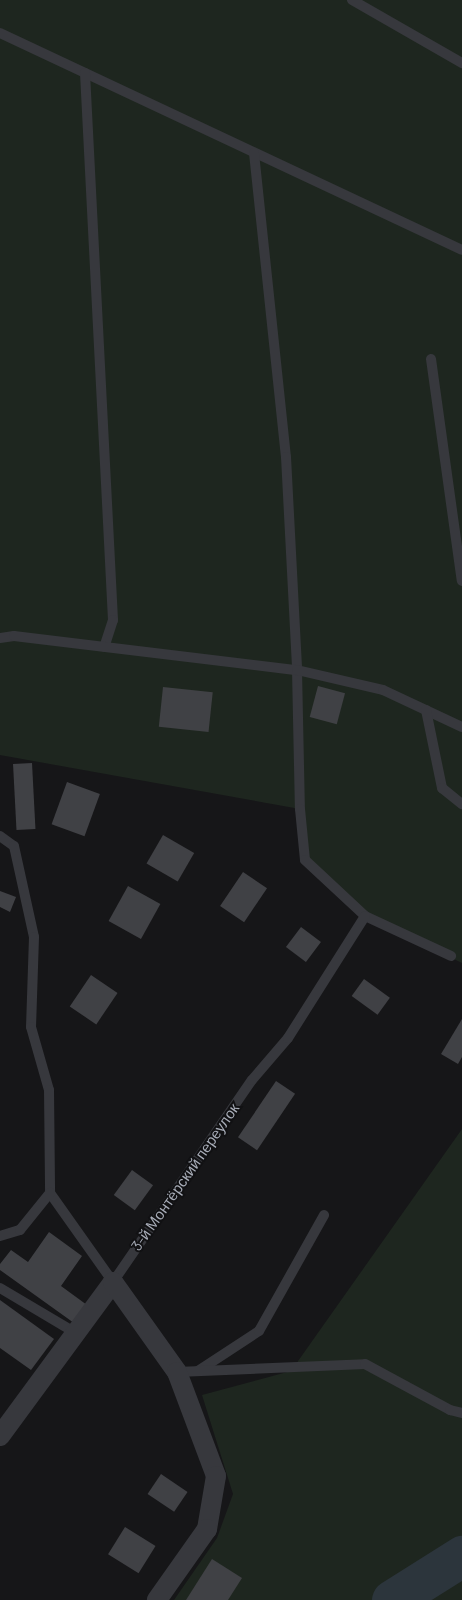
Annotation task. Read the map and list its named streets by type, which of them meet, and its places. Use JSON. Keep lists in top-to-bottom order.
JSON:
{
  "streets": {
    "street": ["3-й Монтёрский переулок"]
  }
}
